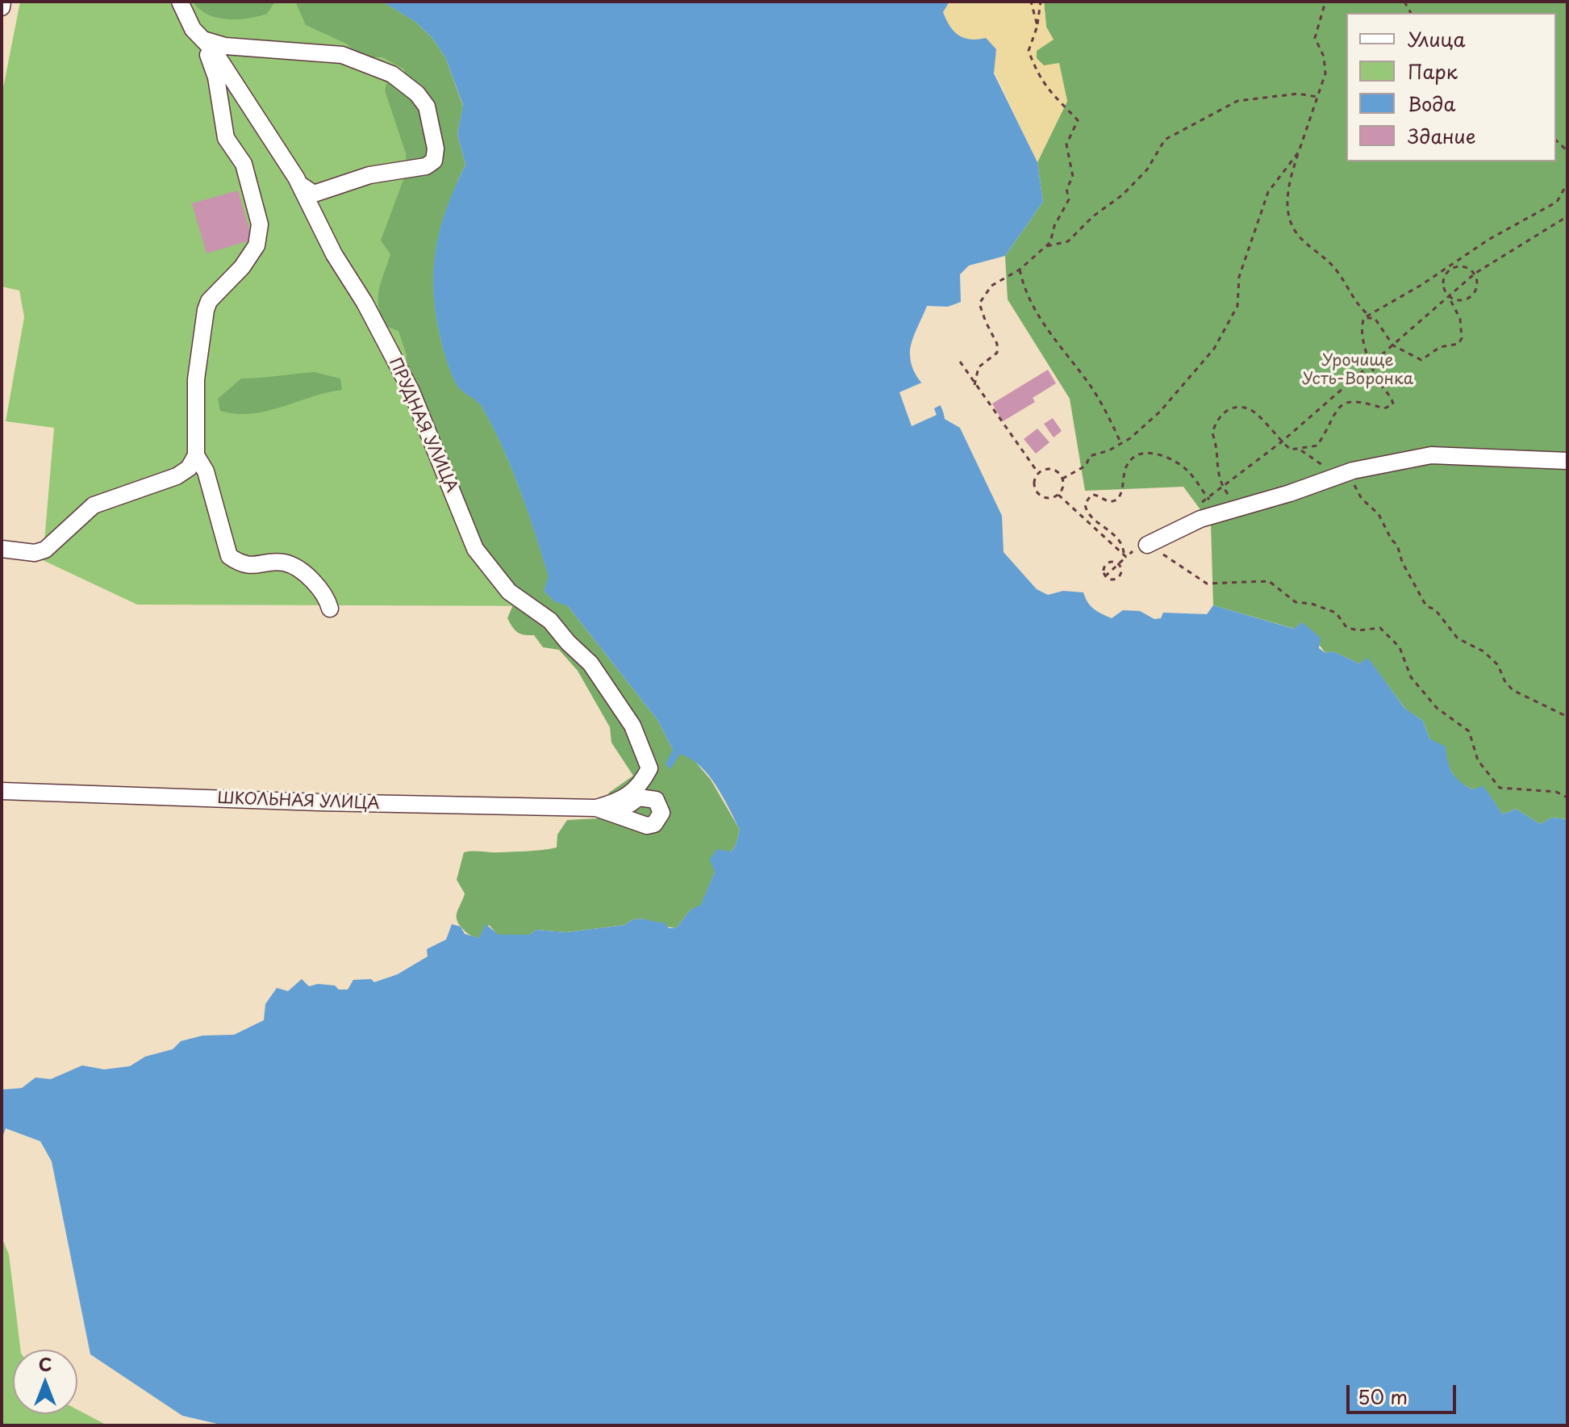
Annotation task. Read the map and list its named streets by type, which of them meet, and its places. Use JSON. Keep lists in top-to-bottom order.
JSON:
{
  "streets": {
    "street": ["ПРУДНАЯ УЛИЦА", "ШКОЛЬНАЯ УЛИЦА"]
  },
  "crossings": [
    ["ПРУДНАЯ УЛИЦА", "ШКОЛЬНАЯ УЛИЦА"]
  ],
  "parks": ["Урочище Усть-Воронка"],
  "legend": [
    "Улица",
    "Парк",
    "Вода",
    "Здание"
  ],
  "scale_bar": "50 m",
  "north": "top"
}
